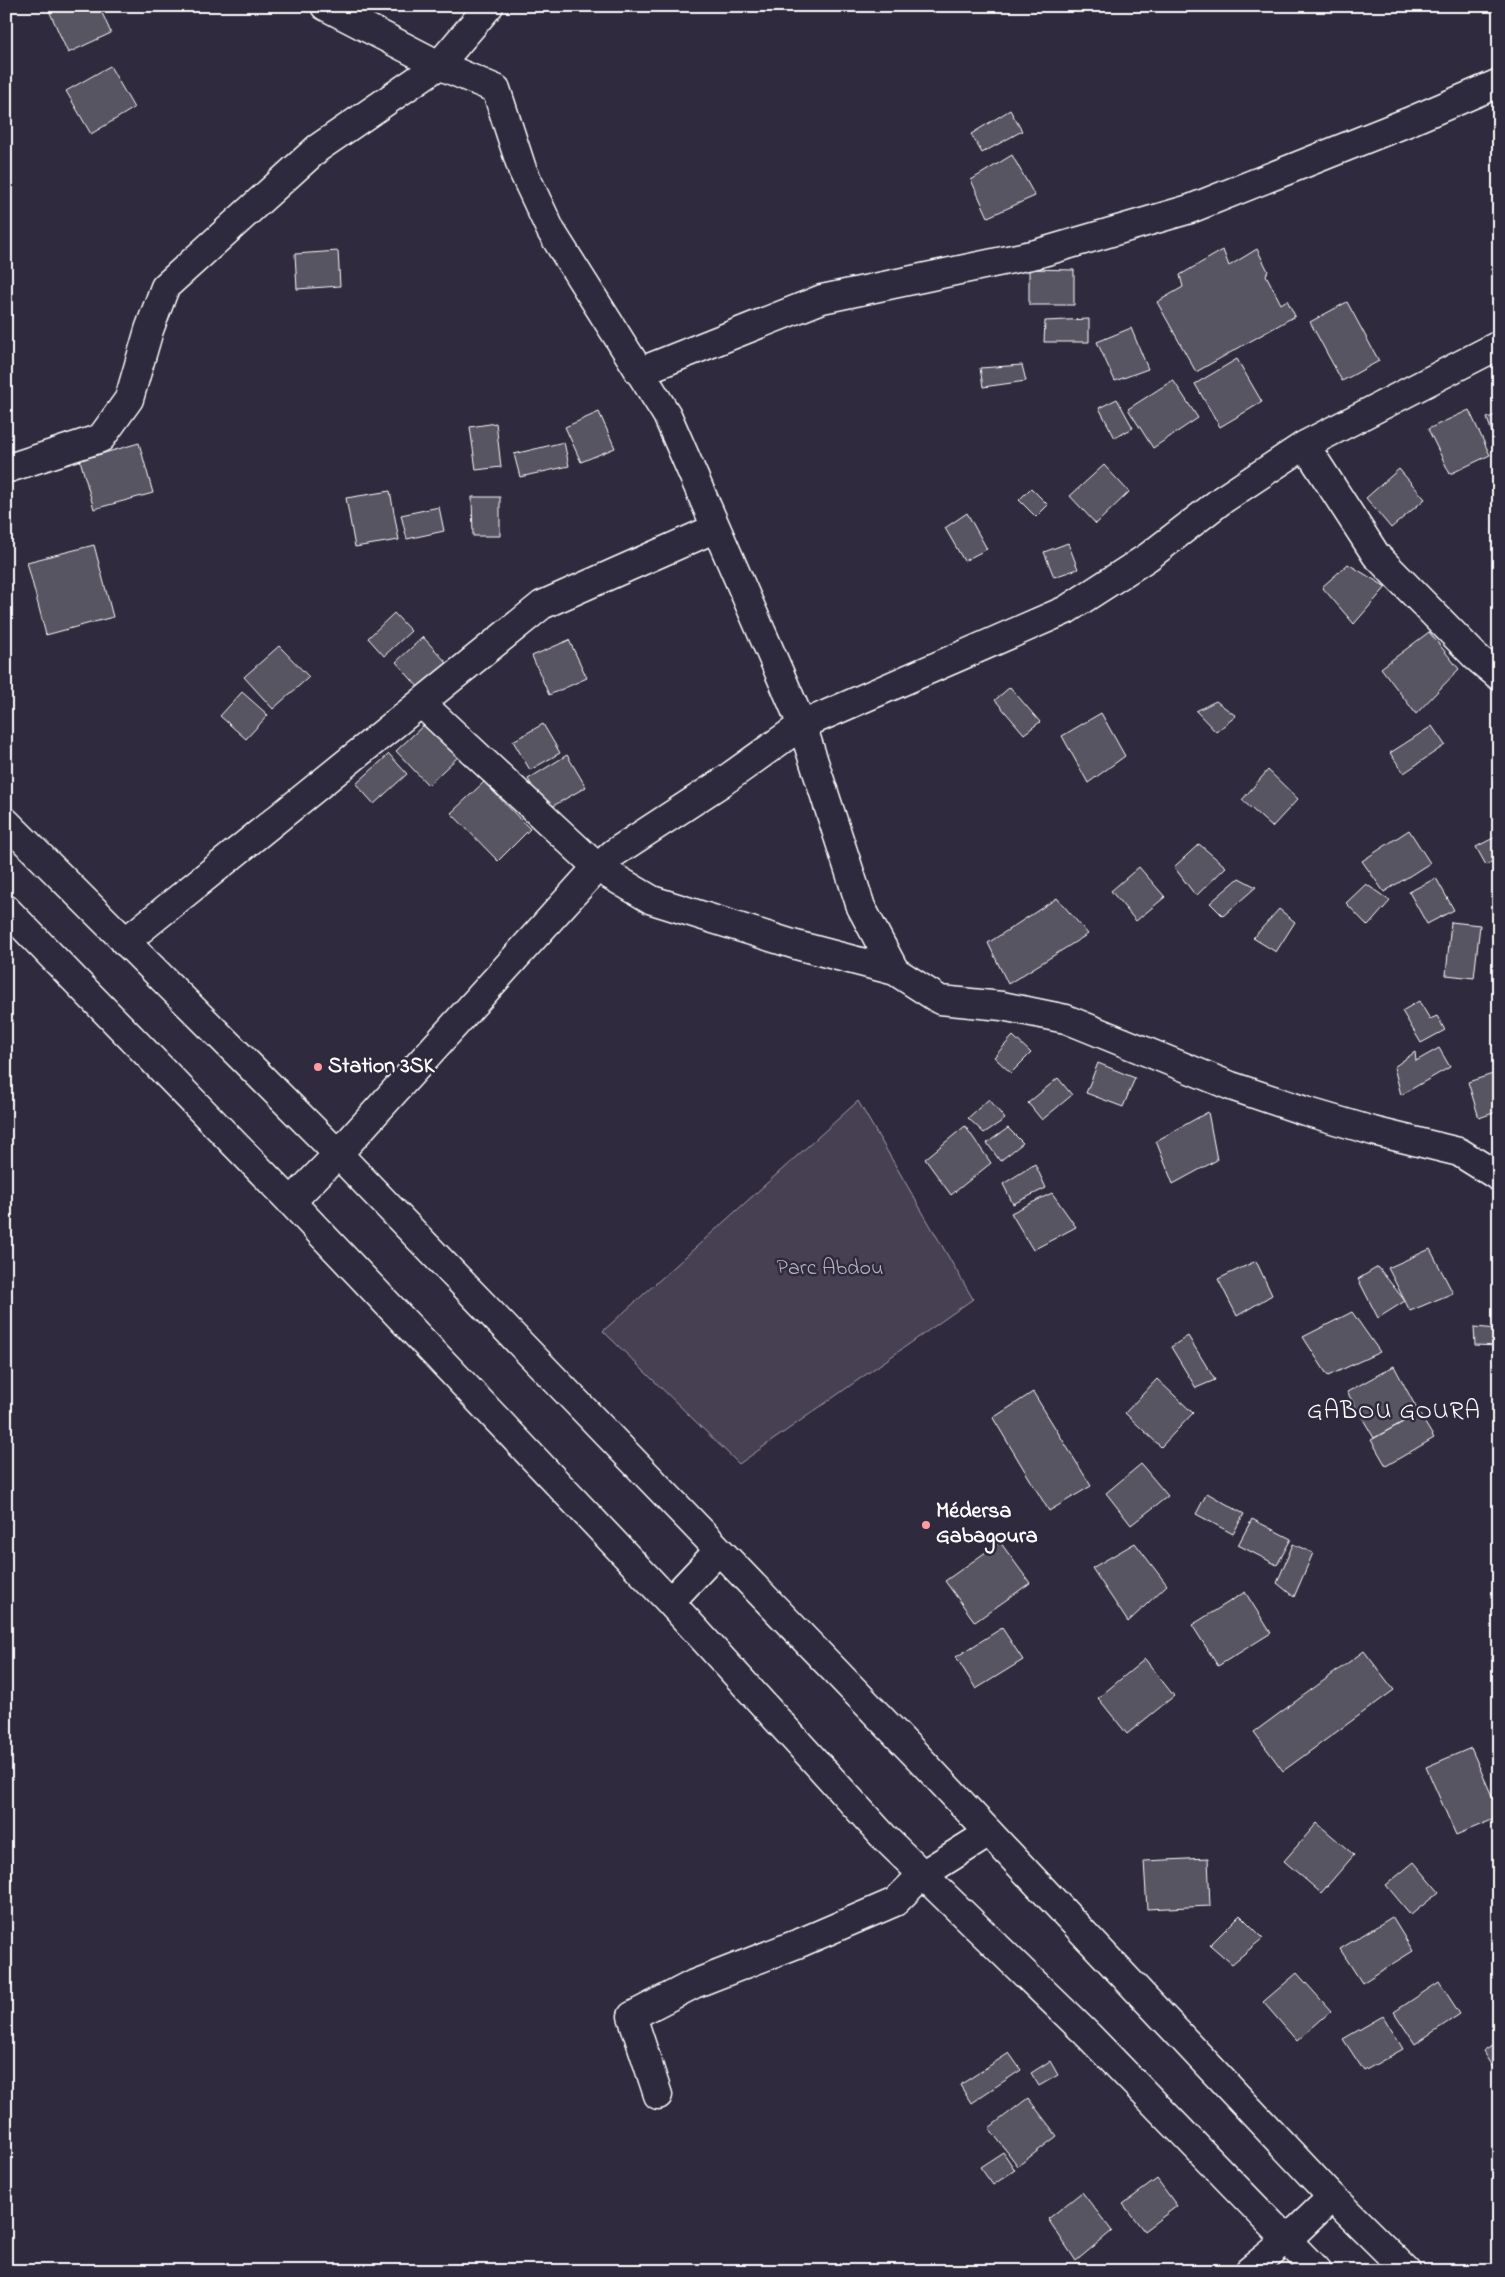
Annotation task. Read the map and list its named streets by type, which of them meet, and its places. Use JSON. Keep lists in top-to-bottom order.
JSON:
{
  "districts": ["GABOU GOURA"],
  "parks": ["Parc Abdou"],
  "places": ["Station 3SK", "Médersa Gabagoura"]
}
